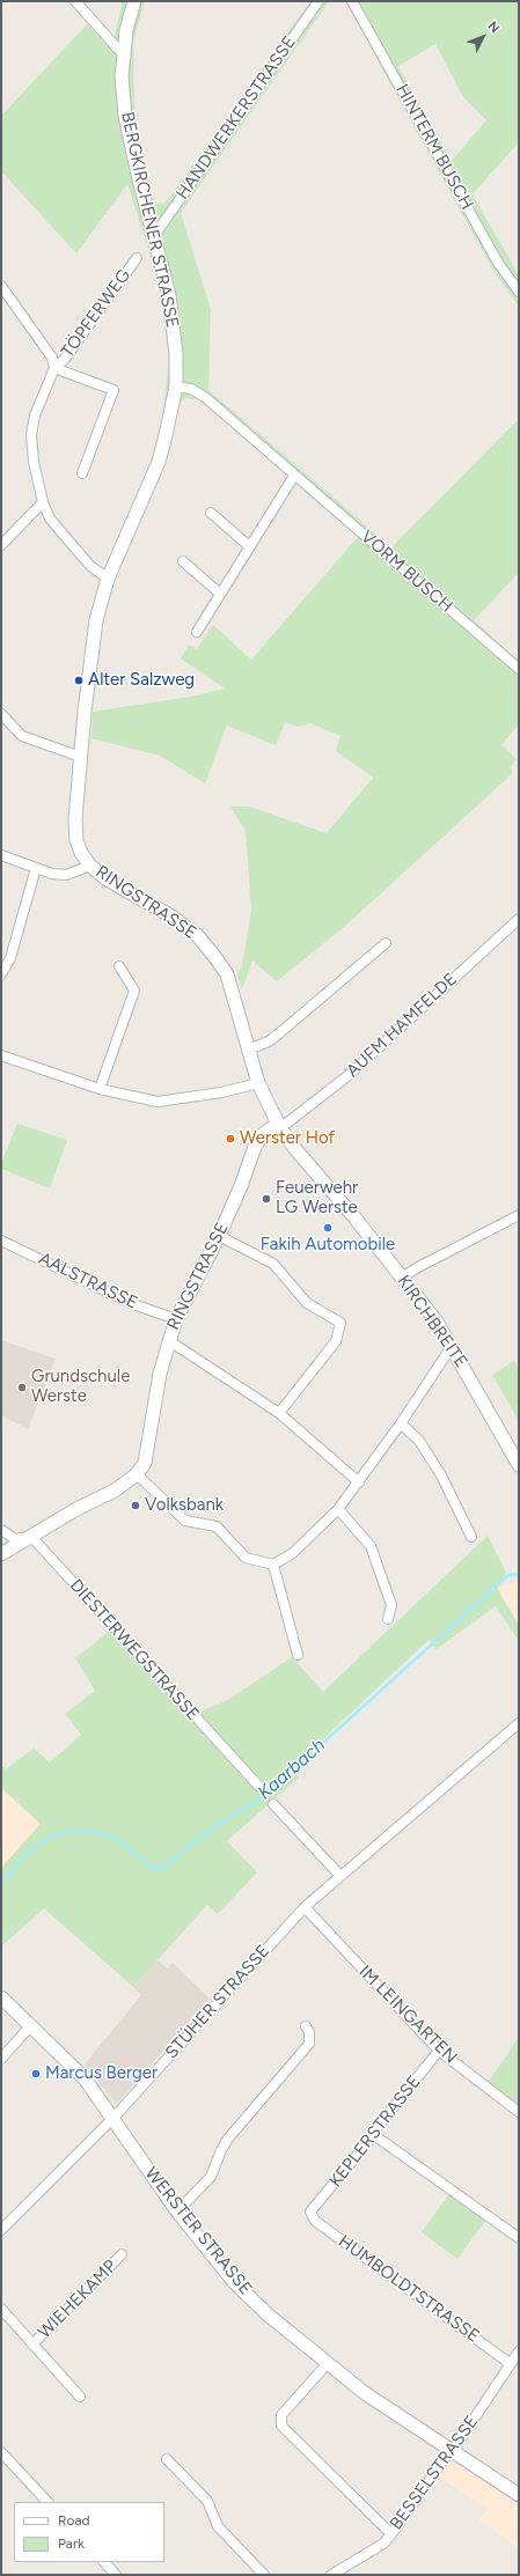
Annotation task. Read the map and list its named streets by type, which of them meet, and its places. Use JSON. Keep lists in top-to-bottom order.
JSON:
{
  "streets": {
    "street": [
      "HANDWERKERSTRASSE",
      "HINTERM BUSCH",
      "BERGKIRCHENER STRASSE",
      "TÖPFERWEG",
      "VORM BUSCH",
      "RINGSTRASSE",
      "AUFM HAMFELDE",
      "AALSTRASSE",
      "KIRCHBREITE",
      "DIESTERWEGSTRASSE",
      "STÜHER STRASSE",
      "IM LEINGARTEN",
      "KEPLERSTRASSE",
      "WERSTER STRASSE",
      "HUMBOLDTSTRASSE",
      "WIEHEKAMP",
      "BESSELSTRASSE"
    ]
  },
  "crossings": [
    ["HANDWERKERSTRASSE", "BERGKIRCHENER STRASSE"],
    ["BERGKIRCHENER STRASSE", "VORM BUSCH"],
    ["BERGKIRCHENER STRASSE", "RINGSTRASSE"],
    ["RINGSTRASSE", "AUFM HAMFELDE"],
    ["RINGSTRASSE", "AALSTRASSE"],
    ["RINGSTRASSE", "KIRCHBREITE"],
    ["RINGSTRASSE", "DIESTERWEGSTRASSE"],
    ["AUFM HAMFELDE", "KIRCHBREITE"],
    ["STÜHER STRASSE", "IM LEINGARTEN"],
    ["STÜHER STRASSE", "WERSTER STRASSE"],
    ["IM LEINGARTEN", "KEPLERSTRASSE"],
    ["KEPLERSTRASSE", "HUMBOLDTSTRASSE"],
    ["WERSTER STRASSE", "BESSELSTRASSE"],
    ["HUMBOLDTSTRASSE", "BESSELSTRASSE"]
  ],
  "water": ["Kaarbach"],
  "places": [
    "Alter Salzweg",
    "Werster Hof",
    "Feuerwehr LG Werste",
    "Fakih Automobile",
    "Grundschule Werste",
    "Volksbank",
    "Marcus Berger"
  ],
  "legend": ["Road", "Park"],
  "north": "top right"
}
